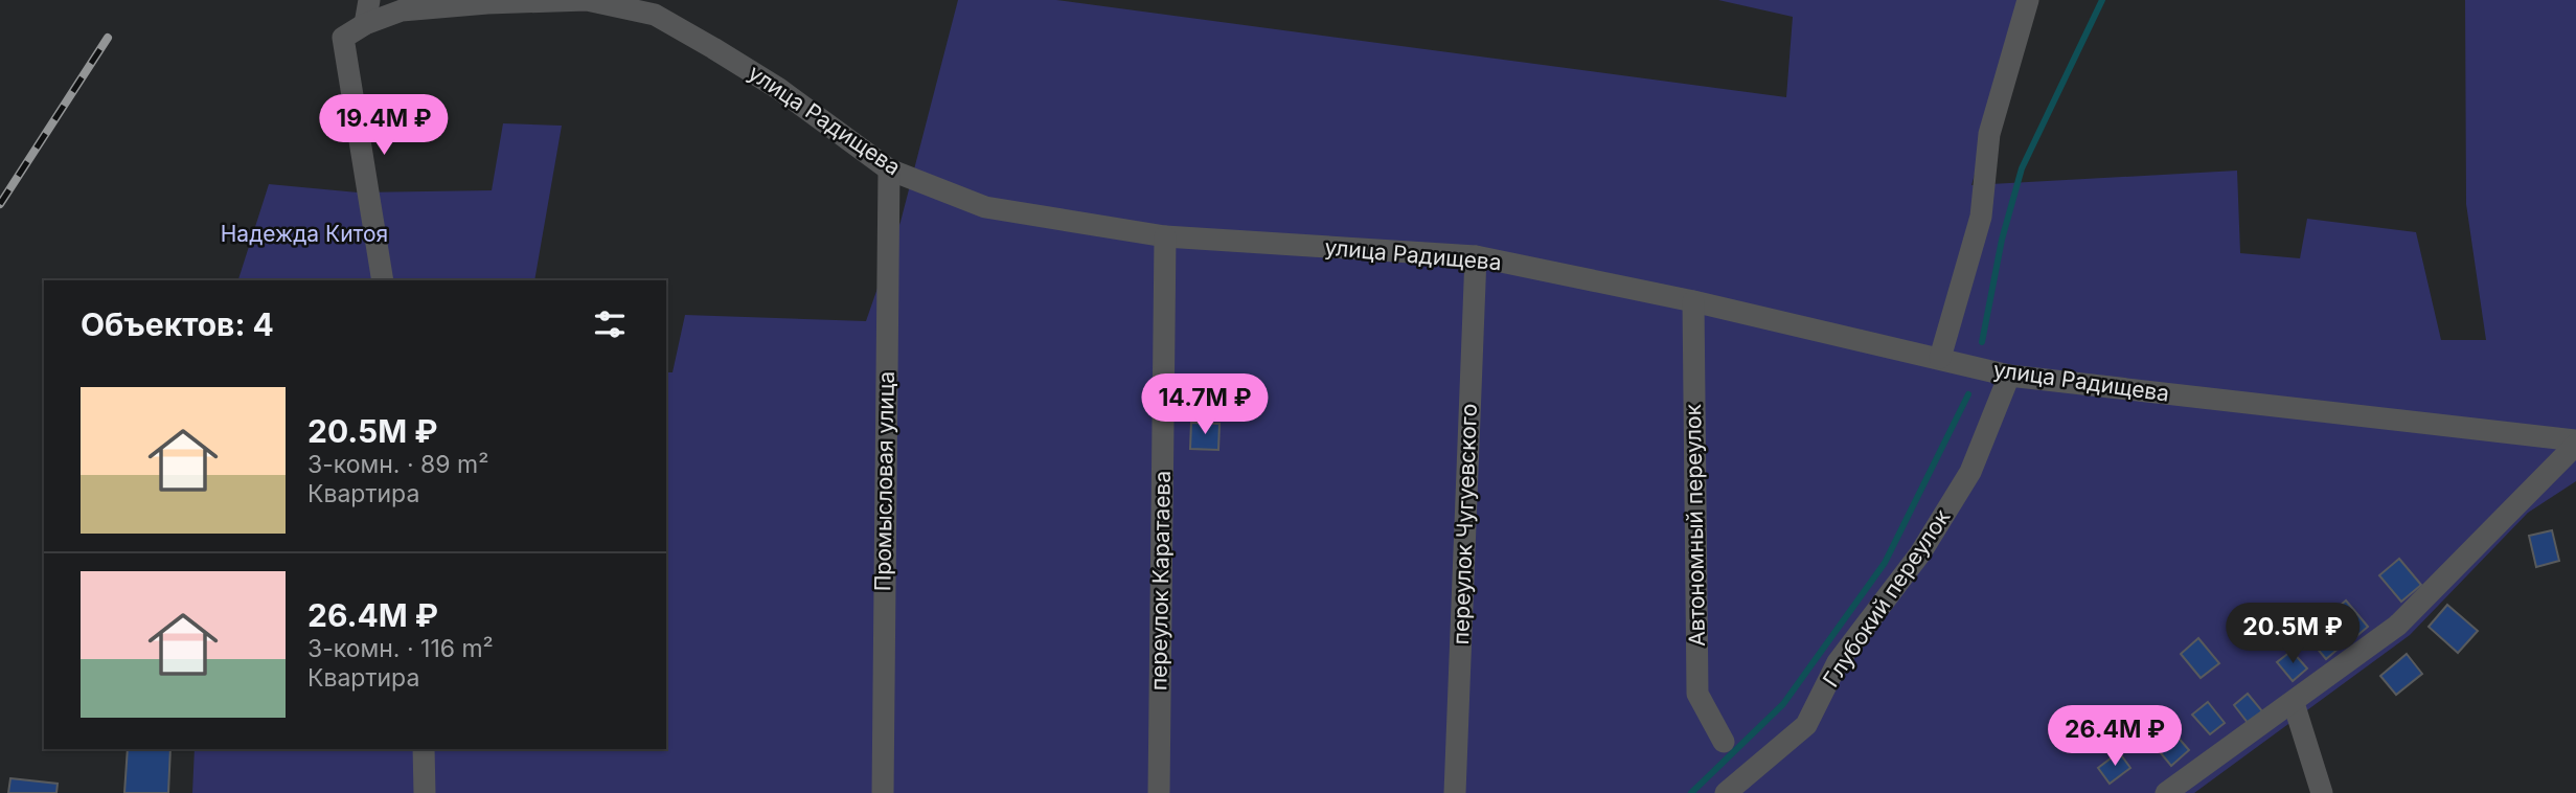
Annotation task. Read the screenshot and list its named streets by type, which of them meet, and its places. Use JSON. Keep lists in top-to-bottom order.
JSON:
{
  "streets": {
    "street": [
      "улица Радищева",
      "Промысловая улица",
      "переулок Чугуевского",
      "Автономный переулок",
      "переулок Каратаева",
      "Глубокий переулок"
    ]
  },
  "crossings": [
    ["улица Радищева", "Промысловая улица"],
    ["улица Радищева", "переулок Чугуевского"],
    ["улица Радищева", "Автономный переулок"],
    ["улица Радищева", "переулок Каратаева"],
    ["улица Радищева", "Глубокий переулок"]
  ],
  "parks": ["Надежда Китоя"],
  "page": {
    "price": [
      "19.4M ₽",
      "14.7M ₽",
      "20.5M ₽",
      "26.4M ₽"
    ],
    "heading": "Объектов: 4",
    "list": [
      {
        "name": "20.5M ₽",
        "note": "3-комн. · 89 m² · Квартира"
      },
      {
        "name": "26.4M ₽",
        "note": "3-комн. · 116 m² · Квартира"
      }
    ]
  }
}
